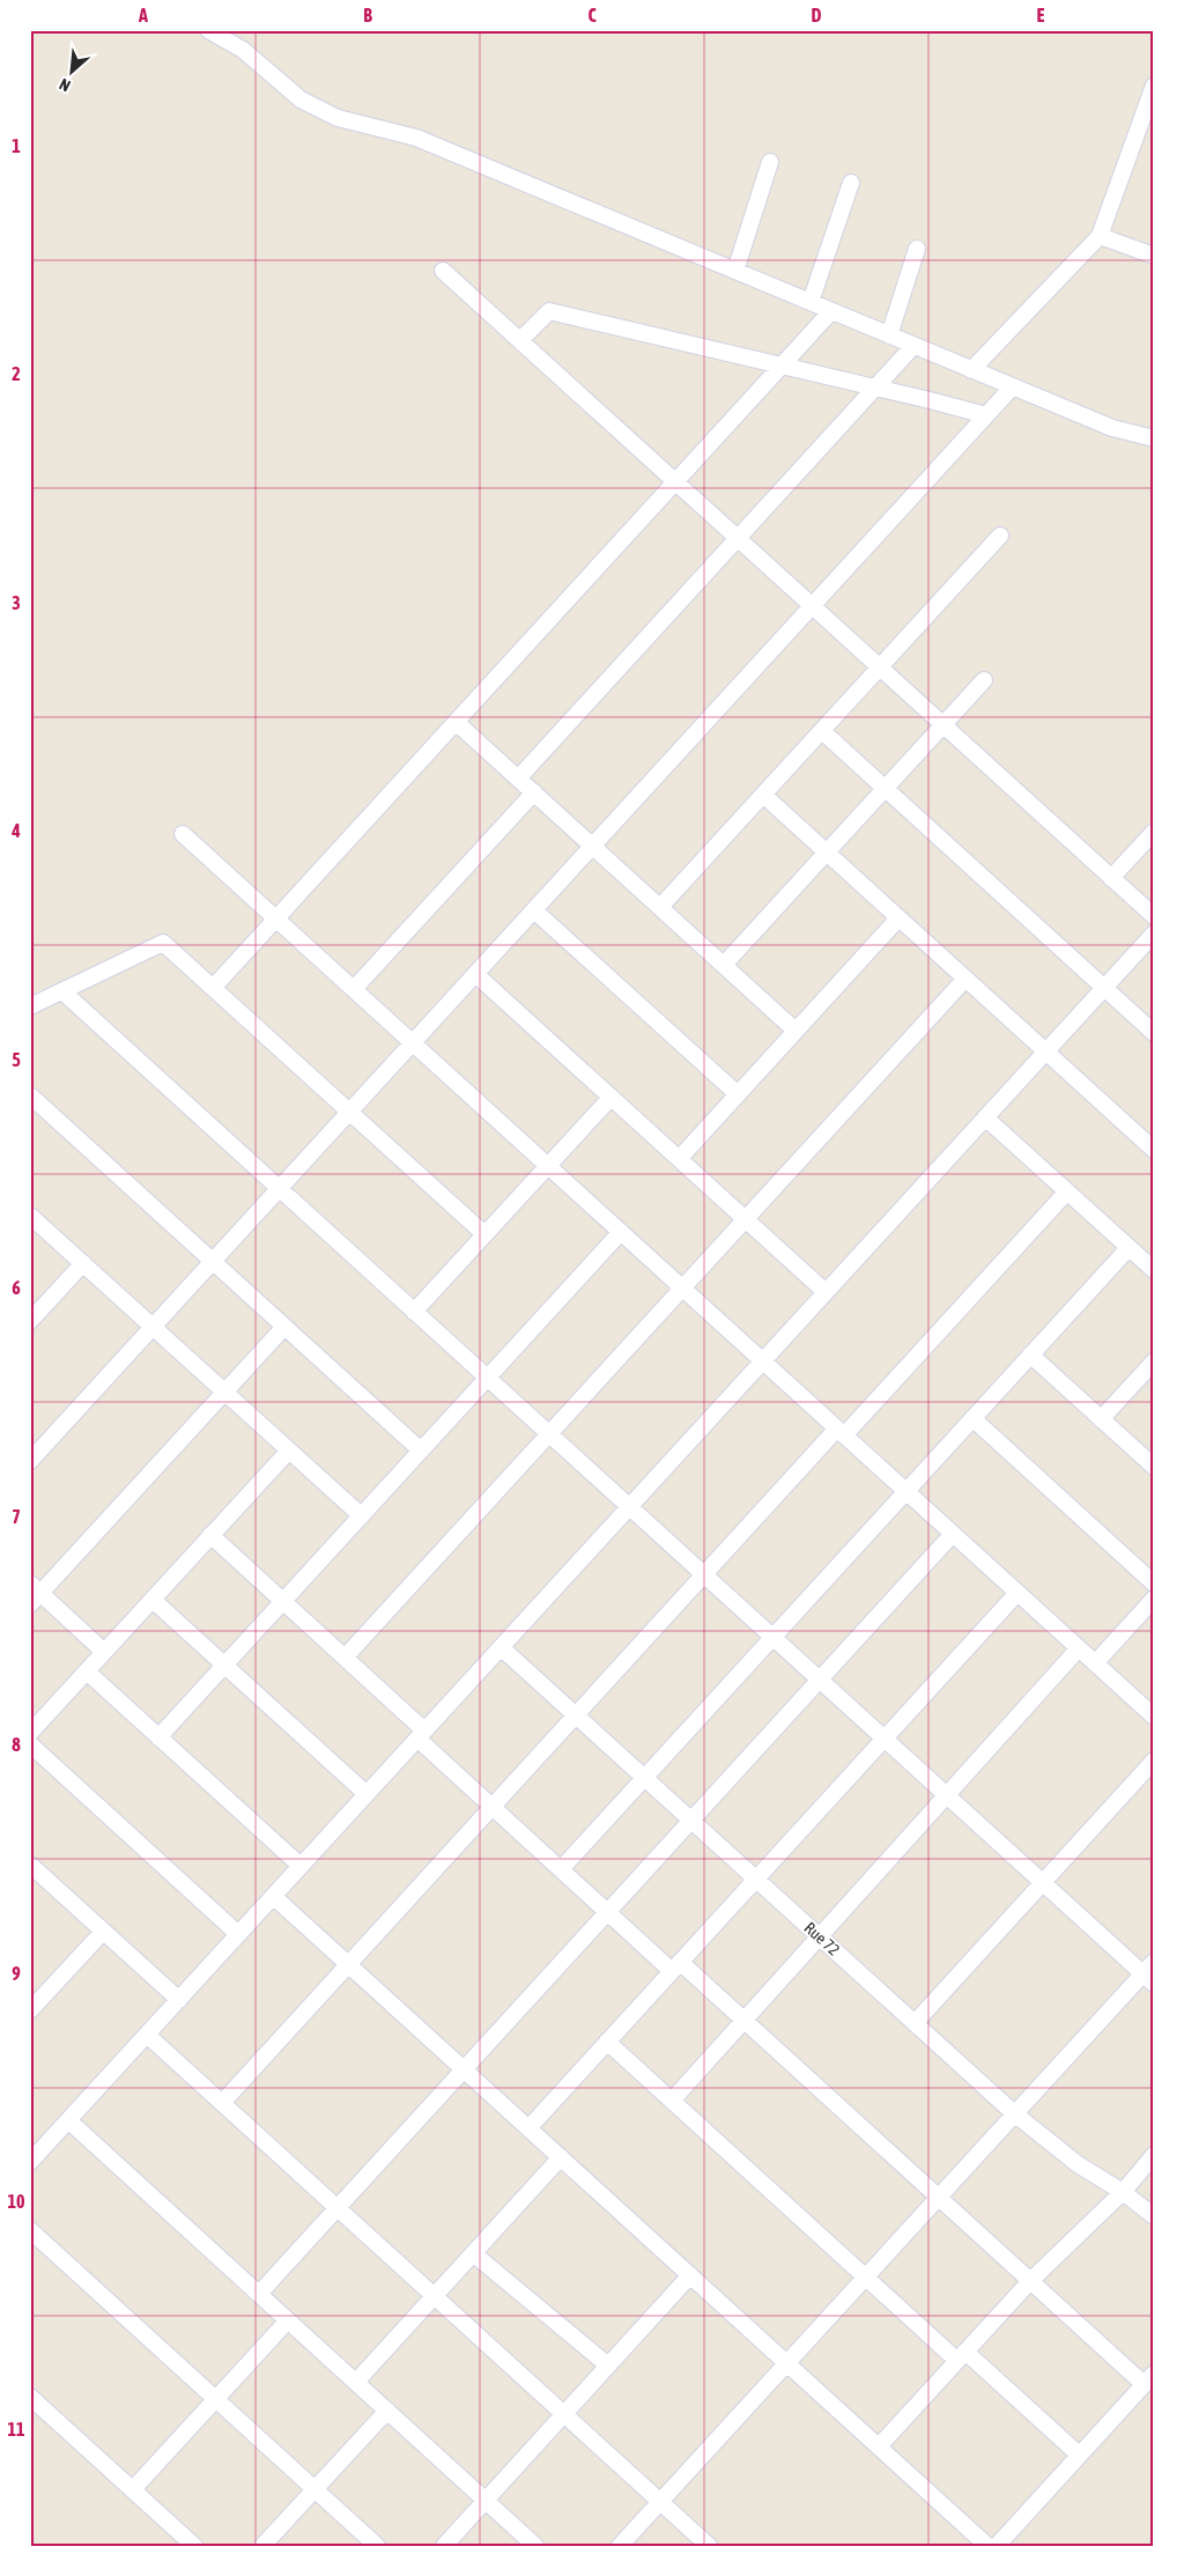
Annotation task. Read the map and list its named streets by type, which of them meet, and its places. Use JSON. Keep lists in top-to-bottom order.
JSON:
{
  "streets": {
    "street": ["Rue 72"]
  },
  "north": "bottom left",
  "grid": {
    "columns": [
      "A",
      "B",
      "C",
      "D",
      "E"
    ],
    "rows": [
      "1",
      "2",
      "3",
      "4",
      "5",
      "6",
      "7",
      "8",
      "9",
      "10",
      "11"
    ]
  }
}
